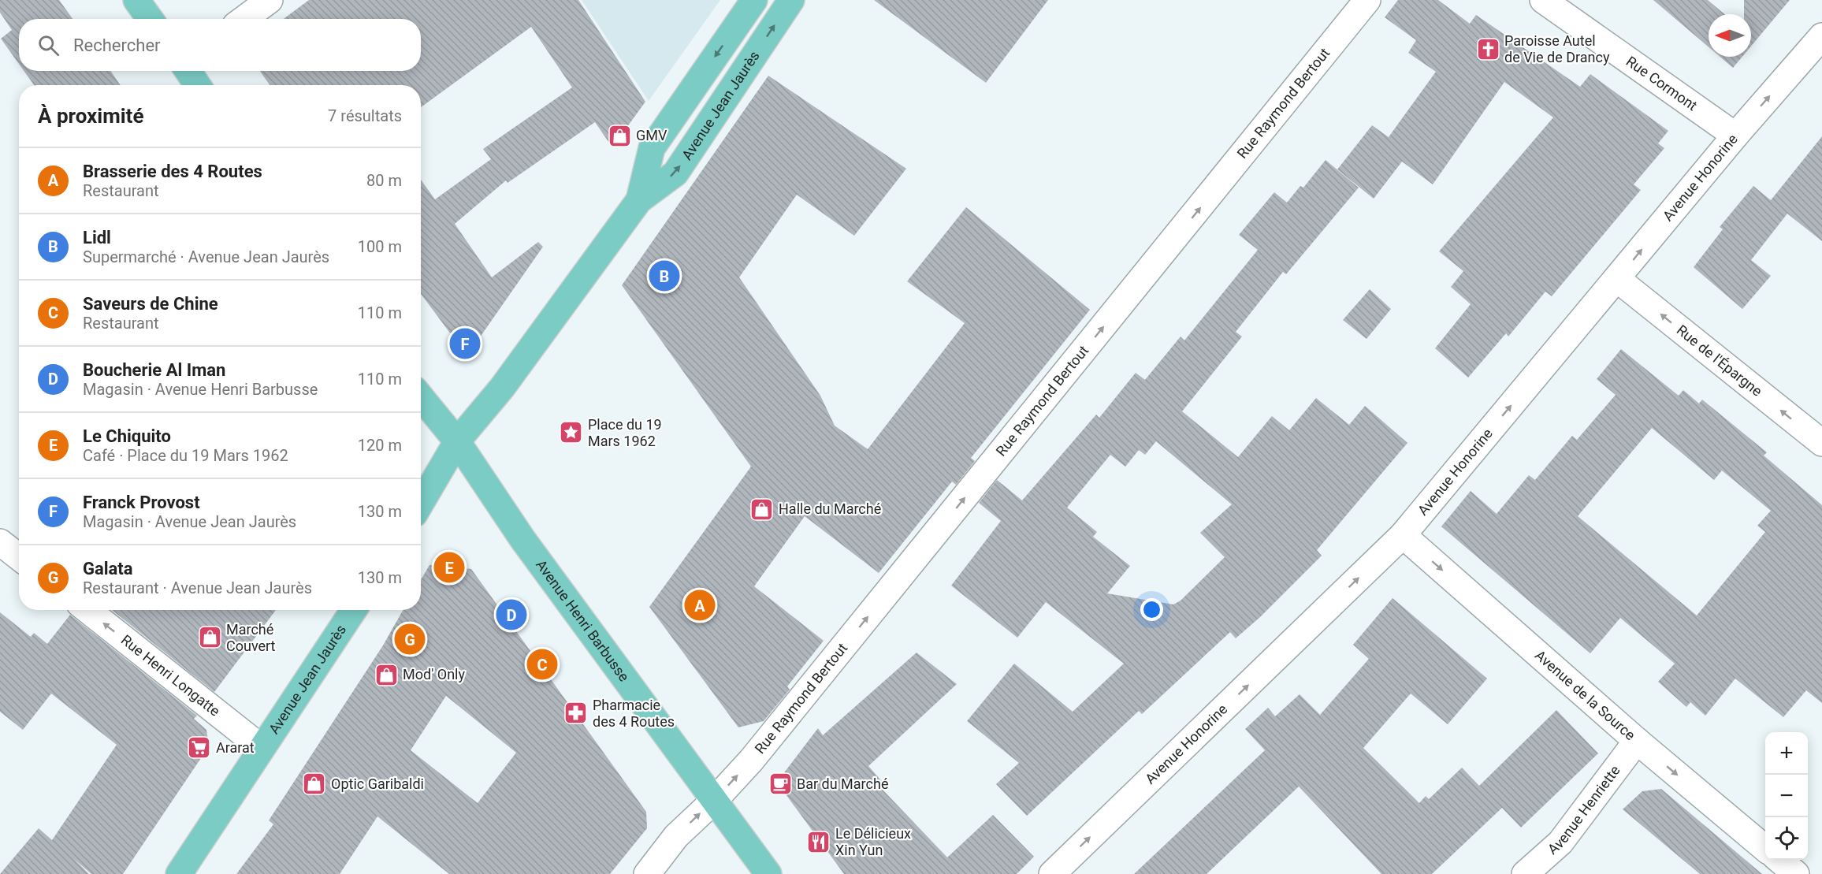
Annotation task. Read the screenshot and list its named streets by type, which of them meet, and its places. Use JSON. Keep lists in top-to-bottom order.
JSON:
{
  "streets": {
    "main road": ["Avenue Jean Jaurès", "Avenue Henri Barbusse"],
    "street": [
      "Rue Cormont",
      "Rue Raymond Bertout",
      "Avenue Honorine",
      "Rue de l'Épargne",
      "Rue Henri Longatte",
      "Avenue de la Source",
      "Avenue Henriette"
    ]
  },
  "crossings": [
    ["Rue Cormont", "Avenue Honorine"],
    ["Rue Raymond Bertout", "Avenue Henri Barbusse"],
    ["Avenue Jean Jaurès", "Avenue Henri Barbusse"],
    ["Avenue Jean Jaurès", "Rue Henri Longatte"],
    ["Avenue Honorine", "Rue de l'Épargne"],
    ["Avenue Honorine", "Avenue de la Source"],
    ["Avenue de la Source", "Avenue Henriette"]
  ],
  "one_way": [
    "Rue Raymond Bertout",
    "Avenue Honorine",
    "Rue de l'Épargne",
    "Rue Henri Longatte",
    "Avenue de la Source"
  ],
  "places": {
    "church": ["Paroisse Autel de Vie de Drancy"],
    "shop": [
      "GMV",
      "Halle du Marché",
      "Marché Couvert",
      "Mod' Only",
      "Optic Garibaldi"
    ],
    "place": ["Place du 19 Mars 1962"],
    "pharmacy": ["Pharmacie des 4 Routes"],
    "supermarket": ["Ararat"],
    "cafe": ["Bar du Marché"],
    "restaurant": ["Le Délicieux Xin Yun"]
  },
  "north": "left",
  "page": {
    "search": "Rechercher",
    "heading": ["À proximité", "7 résultats"],
    "list": [
      {
        "mark": "A",
        "name": "Brasserie des 4 Routes",
        "note": "Restaurant",
        "value": "80 m"
      },
      {
        "mark": "B",
        "name": "Lidl",
        "note": "Supermarché · Avenue Jean Jaurès",
        "value": "100 m"
      },
      {
        "mark": "C",
        "name": "Saveurs de Chine",
        "note": "Restaurant",
        "value": "110 m"
      },
      {
        "mark": "D",
        "name": "Boucherie Al Iman",
        "note": "Magasin · Avenue Henri Barbusse",
        "value": "110 m"
      },
      {
        "mark": "E",
        "name": "Le Chiquito",
        "note": "Café · Place du 19 Mars 1962",
        "value": "120 m"
      },
      {
        "mark": "F",
        "name": "Franck Provost",
        "note": "Magasin · Avenue Jean Jaurès",
        "value": "130 m"
      },
      {
        "mark": "G",
        "name": "Galata",
        "note": "Restaurant · Avenue Jean Jaurès",
        "value": "130 m"
      }
    ],
    "pins": [
      "B",
      "F",
      "E",
      "A",
      "D",
      "G",
      "C"
    ],
    "map_buttons": ["+", "−"]
  }
}
